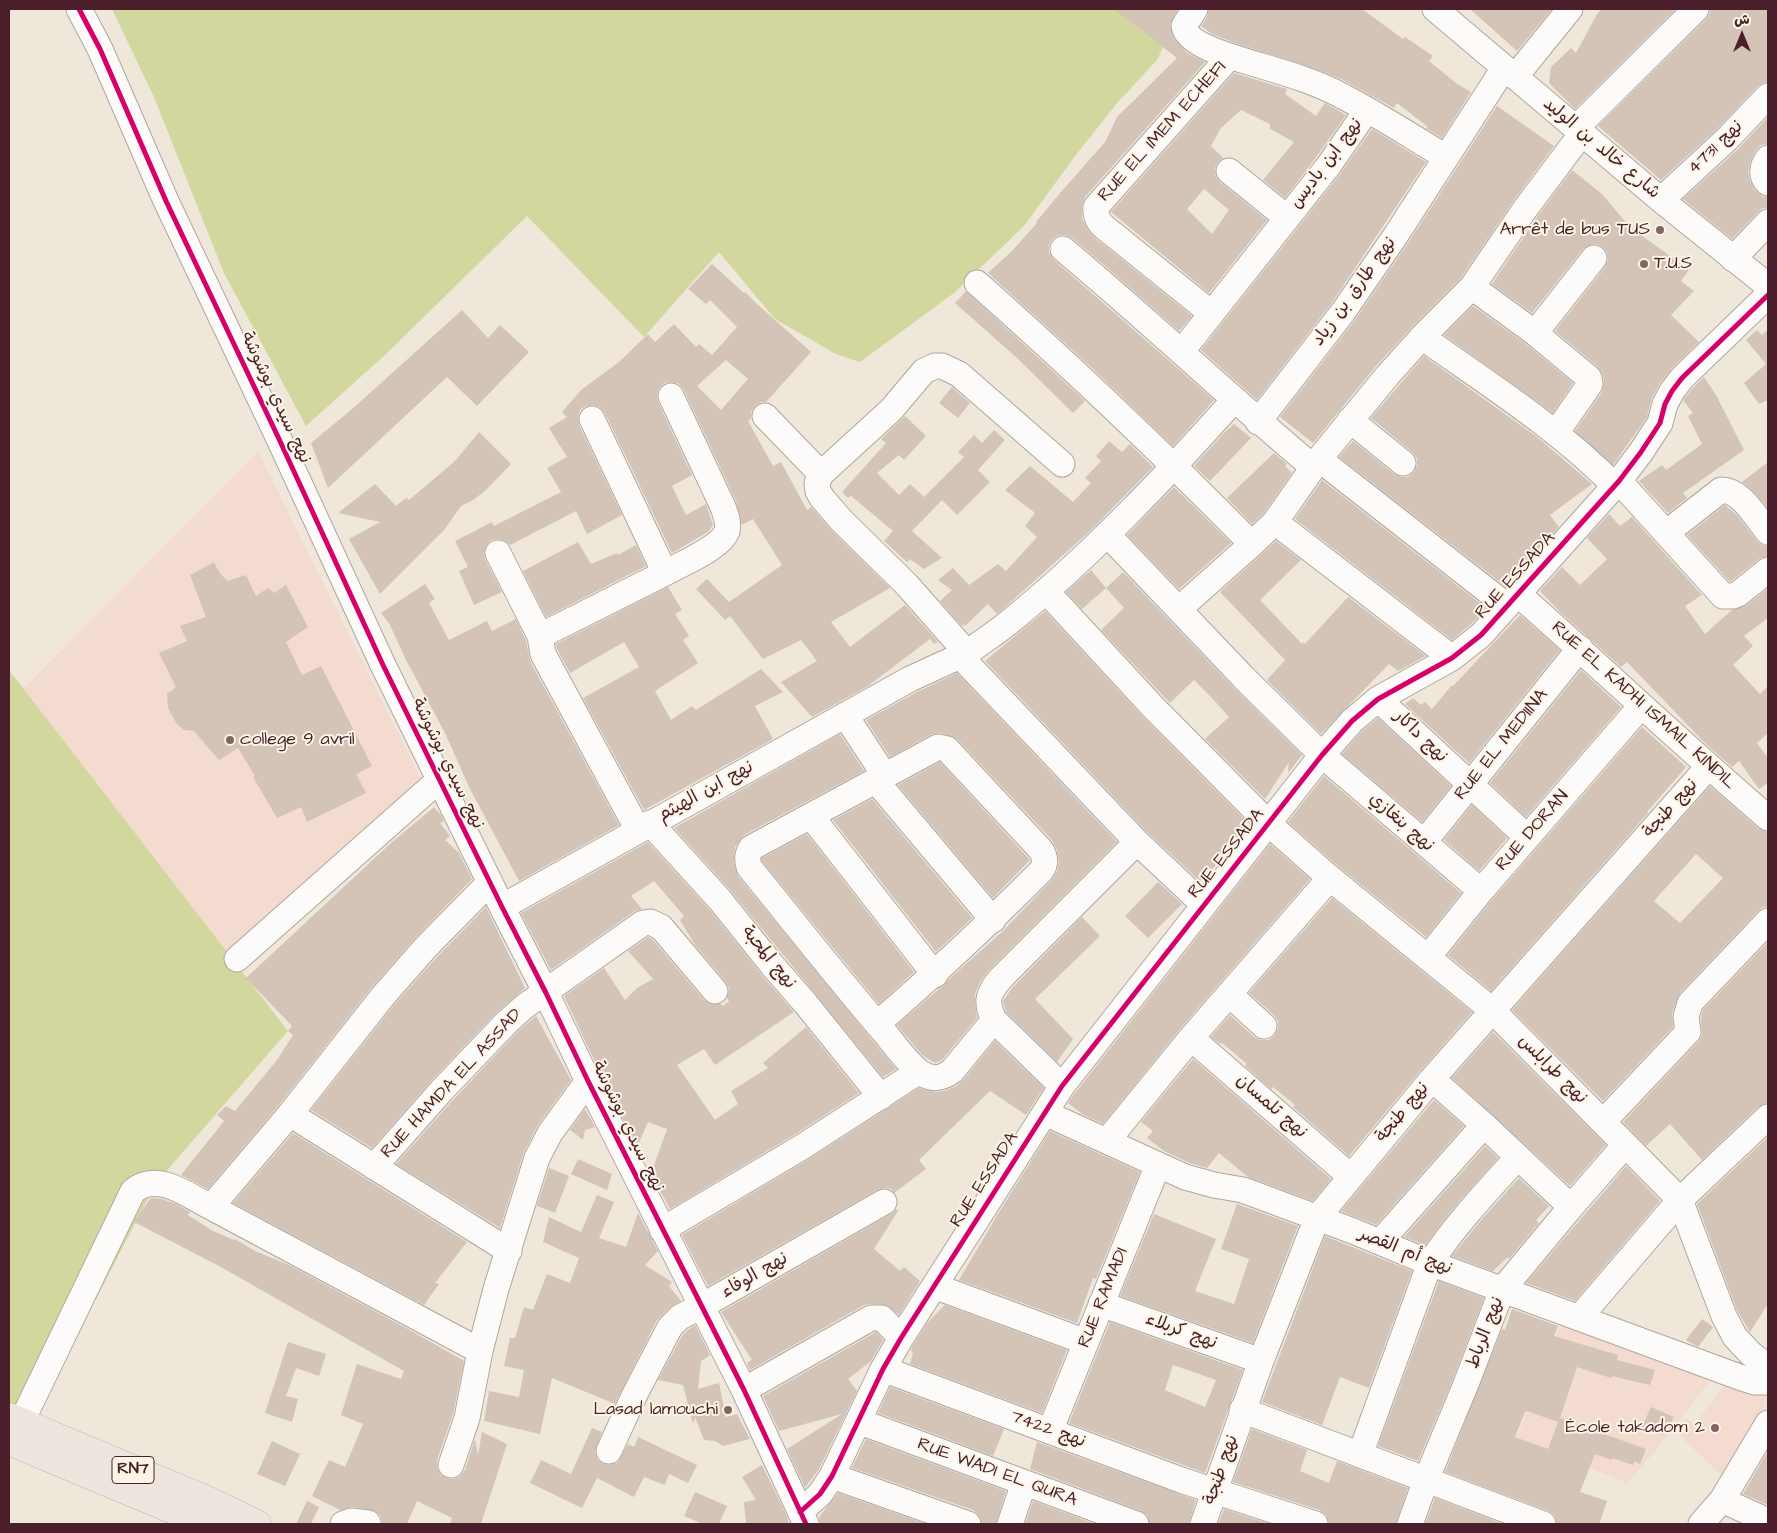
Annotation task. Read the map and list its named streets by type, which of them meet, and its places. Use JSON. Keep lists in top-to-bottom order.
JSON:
{
  "streets": {
    "main road": ["RN7"],
    "street": [
      "RUE EL IMEM ECHEFI",
      "نهج 4731",
      "شارع خالد بن الوليد",
      "نهج ابن باديس",
      "نهج طارق بن زياد",
      "نهج سيدي بوشوشة",
      "RUE ESSADA",
      "RUE EL KADHI ISMAIL KINDIL",
      "نهج داكار",
      "RUE EL MEDIINA",
      "نهج ابن الهيثم",
      "نهج طنجة",
      "نهج بنغازي",
      "RUE DORAN",
      "نهج المحبة",
      "نهج طرابلس",
      "RUE HAMDA EL ASSAD",
      "نهج تلمسان",
      "نهج أم القصر",
      "نهج الوفاء",
      "RUE RAMADI",
      "نهج كربلاء",
      "نهج الرباط",
      "نهج 7422",
      "RUE WADI EL QURA"
    ]
  },
  "crossings": [
    ["RUE EL IMEM ECHEFI", "نهج ابن باديس"],
    ["نهج 4731", "شارع خالد بن الوليد"],
    ["شارع خالد بن الوليد", "نهج طارق بن زياد"],
    ["نهج ابن باديس", "RUE EL KADHI ISMAIL KINDIL"],
    ["نهج طارق بن زياد", "RUE EL KADHI ISMAIL KINDIL"],
    ["نهج سيدي بوشوشة", "RUE ESSADA"],
    ["نهج سيدي بوشوشة", "نهج ابن الهيثم"],
    ["نهج سيدي بوشوشة", "RUE HAMDA EL ASSAD"],
    ["نهج سيدي بوشوشة", "نهج الوفاء"],
    ["RUE ESSADA", "RUE EL KADHI ISMAIL KINDIL"],
    ["RUE ESSADA", "نهج داكار"],
    ["RUE ESSADA", "نهج بنغازي"],
    ["RUE ESSADA", "نهج طرابلس"],
    ["RUE ESSADA", "نهج أم القصر"],
    ["RUE ESSADA", "نهج 7422"],
    ["RUE ESSADA", "RUE WADI EL QURA"],
    ["RUE EL KADHI ISMAIL KINDIL", "RUE EL MEDIINA"],
    ["RUE EL KADHI ISMAIL KINDIL", "نهج ابن الهيثم"],
    ["RUE EL KADHI ISMAIL KINDIL", "نهج طنجة"],
    ["RUE EL KADHI ISMAIL KINDIL", "RUE DORAN"],
    ["نهج داكار", "RUE EL MEDIINA"],
    ["نهج داكار", "RUE DORAN"],
    ["RUE EL MEDIINA", "نهج بنغازي"],
    ["نهج ابن الهيثم", "نهج بنغازي"],
    ["نهج ابن الهيثم", "نهج المحبة"],
    ["نهج ابن الهيثم", "نهج طرابلس"],
    ["نهج طنجة", "نهج طرابلس"],
    ["نهج طنجة", "نهج تلمسان"],
    ["نهج طنجة", "نهج أم القصر"],
    ["نهج طنجة", "نهج كربلاء"],
    ["نهج طنجة", "نهج 7422"],
    ["نهج بنغازي", "RUE DORAN"],
    ["RUE DORAN", "نهج طرابلس"],
    ["نهج طرابلس", "نهج الرباط"],
    ["نهج أم القصر", "RUE RAMADI"],
    ["نهج أم القصر", "نهج الرباط"],
    ["RUE RAMADI", "نهج كربلاء"],
    ["RUE RAMADI", "نهج 7422"]
  ],
  "places": [
    "Arrêt de bus TUS",
    "T.U.S",
    "college 9 avril",
    "Lasad lamouchi",
    "École takadom 2"
  ],
  "north": "top"
}
